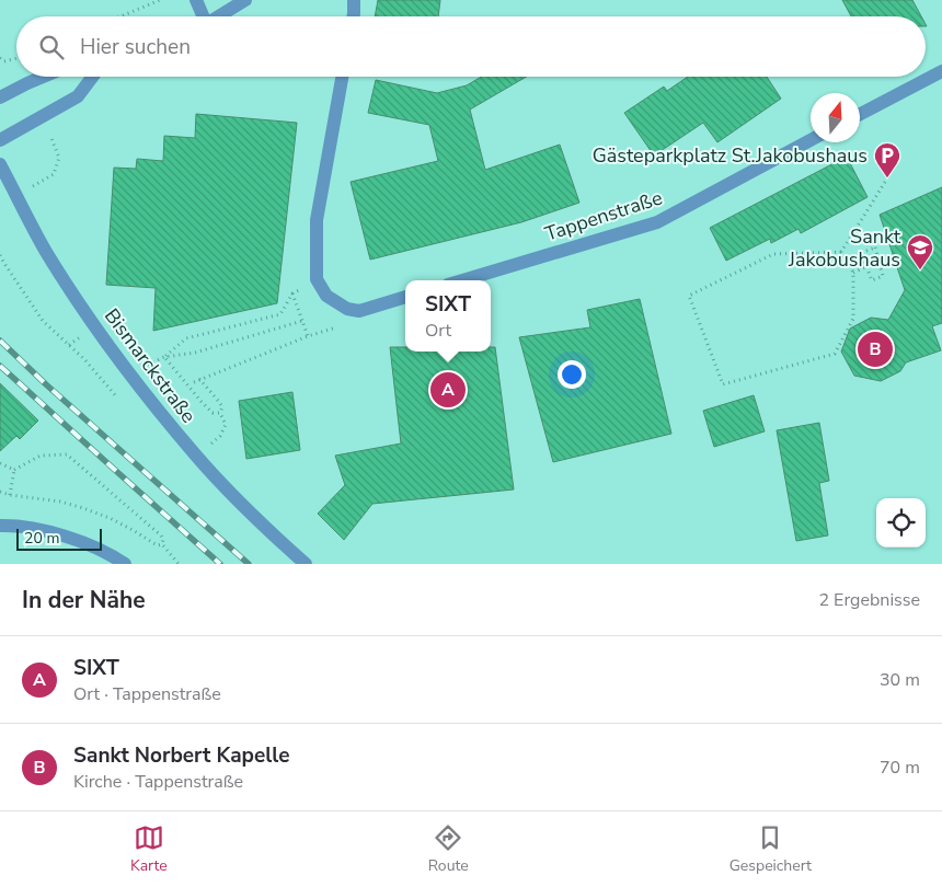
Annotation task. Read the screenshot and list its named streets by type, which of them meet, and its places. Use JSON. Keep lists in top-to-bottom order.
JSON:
{
  "streets": {
    "street": ["Tappenstraße", "Bismarckstraße"]
  },
  "places": {
    "parking": ["Gästeparkplatz St.Jakobushaus"],
    "school or university": ["Sankt Jakobushaus"]
  },
  "scale_bar": "20 m",
  "north": "top",
  "page": {
    "search": "Hier suchen",
    "popup": ["SIXT", "Ort"],
    "pins": ["B", "A"],
    "scale": "20 m",
    "heading": ["In der Nähe", "2 Ergebnisse"],
    "list": [
      {
        "mark": "A",
        "name": "SIXT",
        "note": "Ort · Tappenstraße",
        "value": "30 m"
      },
      {
        "mark": "B",
        "name": "Sankt Norbert Kapelle",
        "note": "Kirche · Tappenstraße",
        "value": "70 m"
      }
    ],
    "nav": ["Karte", "Route", "Gespeichert"]
  }
}
